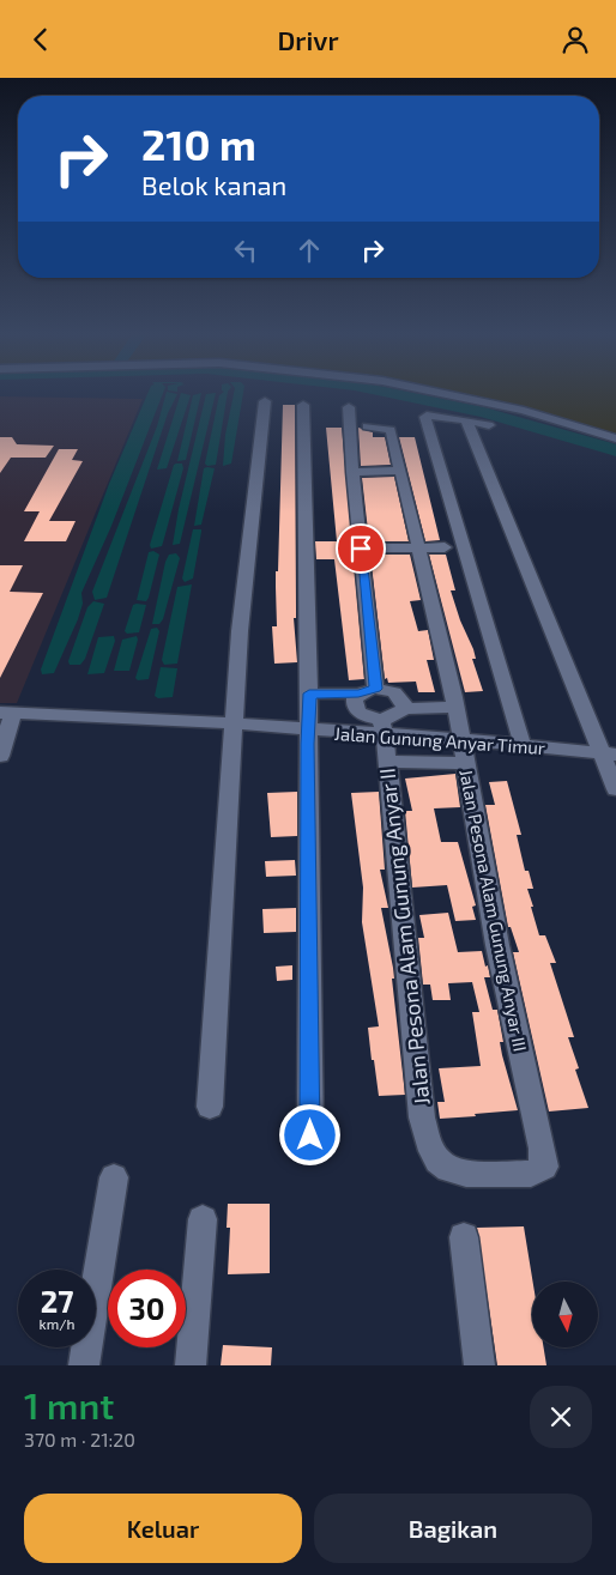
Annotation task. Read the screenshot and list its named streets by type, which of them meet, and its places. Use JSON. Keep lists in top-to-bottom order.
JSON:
{
  "streets": {
    "street": ["Jalan Gunung Anyar Timur", "Jalan Pesona Alam Gunung Anyar III", "Jalan Pesona Alam Gunung Anyar II"]
  },
  "crossings": [
    ["Jalan Gunung Anyar Timur", "Jalan Pesona Alam Gunung Anyar III"],
    ["Jalan Gunung Anyar Timur", "Jalan Pesona Alam Gunung Anyar II"],
    ["Jalan Pesona Alam Gunung Anyar III", "Jalan Pesona Alam Gunung Anyar II"]
  ],
  "north": "bottom",
  "page": {
    "header": "Drivr",
    "turn": ["210 m", "Belok kanan"],
    "speed": "27 km/h",
    "limit": "30",
    "heading": ["1 mnt", "370 m · 21:20"],
    "buttons": ["Keluar", "Bagikan"]
  }
}
